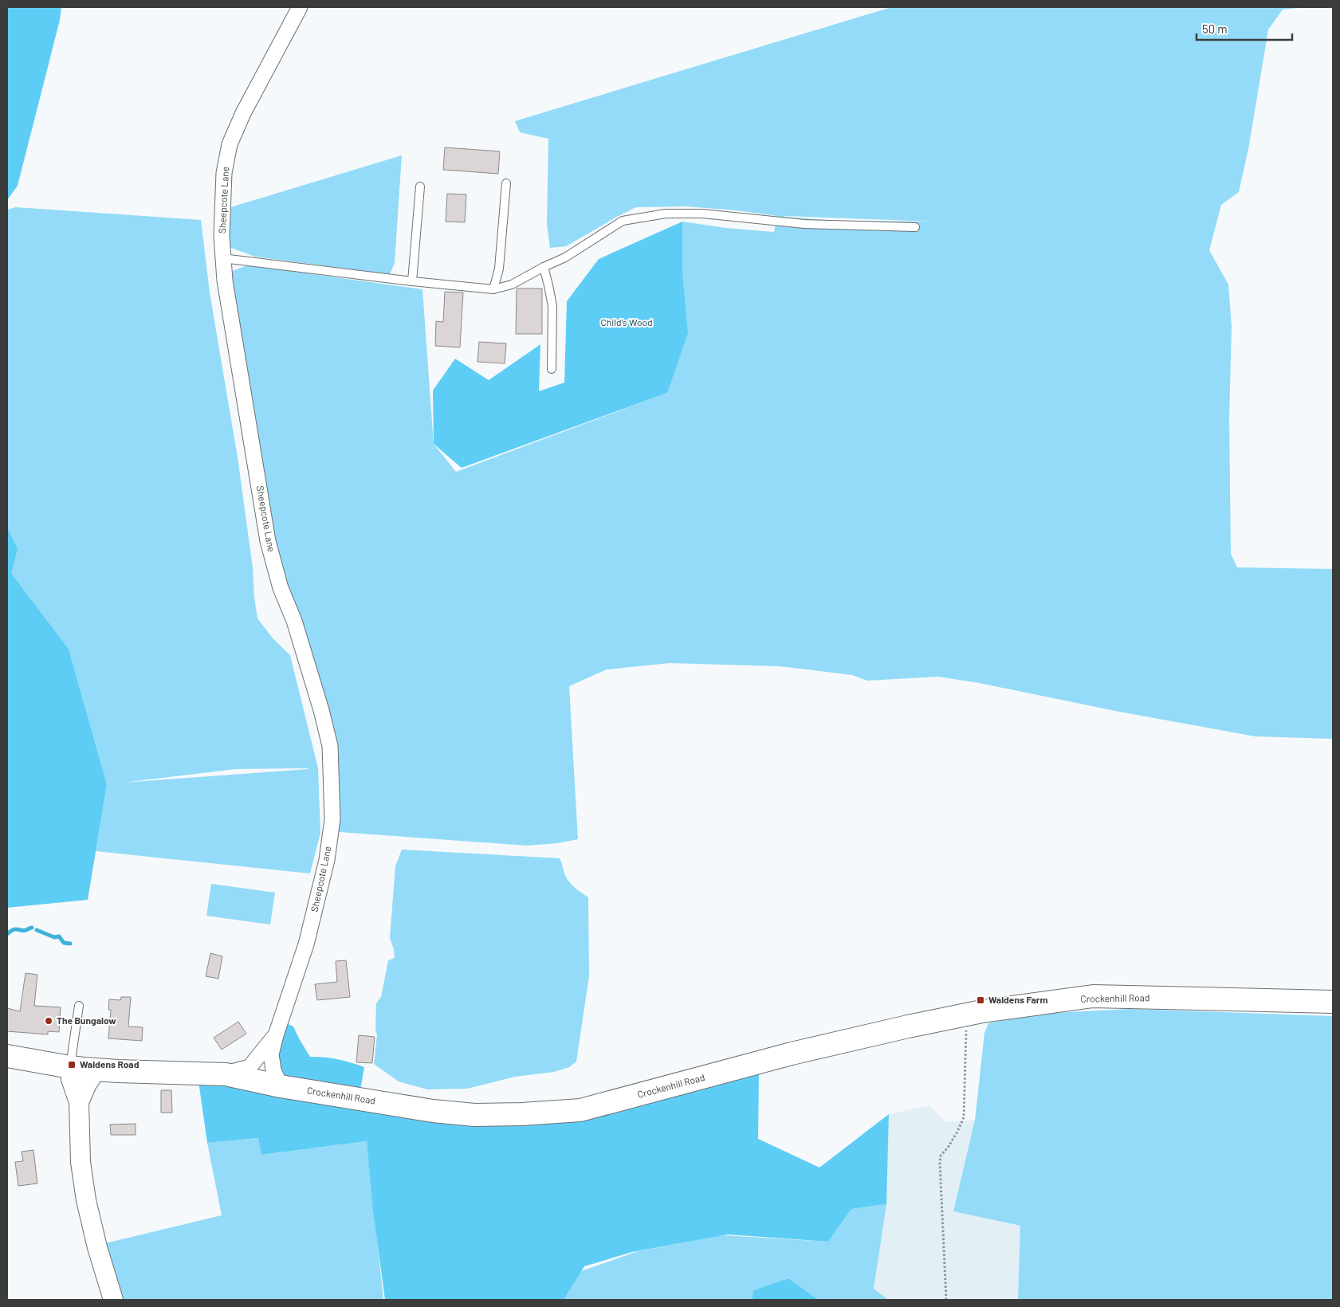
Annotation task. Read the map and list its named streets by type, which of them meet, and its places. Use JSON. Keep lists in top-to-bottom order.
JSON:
{
  "streets": {
    "main road": ["Crockenhill Road"],
    "street": ["Sheepcote Lane"]
  },
  "crossings": [
    ["Sheepcote Lane", "Crockenhill Road"]
  ],
  "parks": ["Child's Wood"],
  "places": {
    "transit": ["Waldens Farm", "Waldens Road"],
    "other": ["The Bungalow"]
  },
  "scale_bar": "50 m"
}
